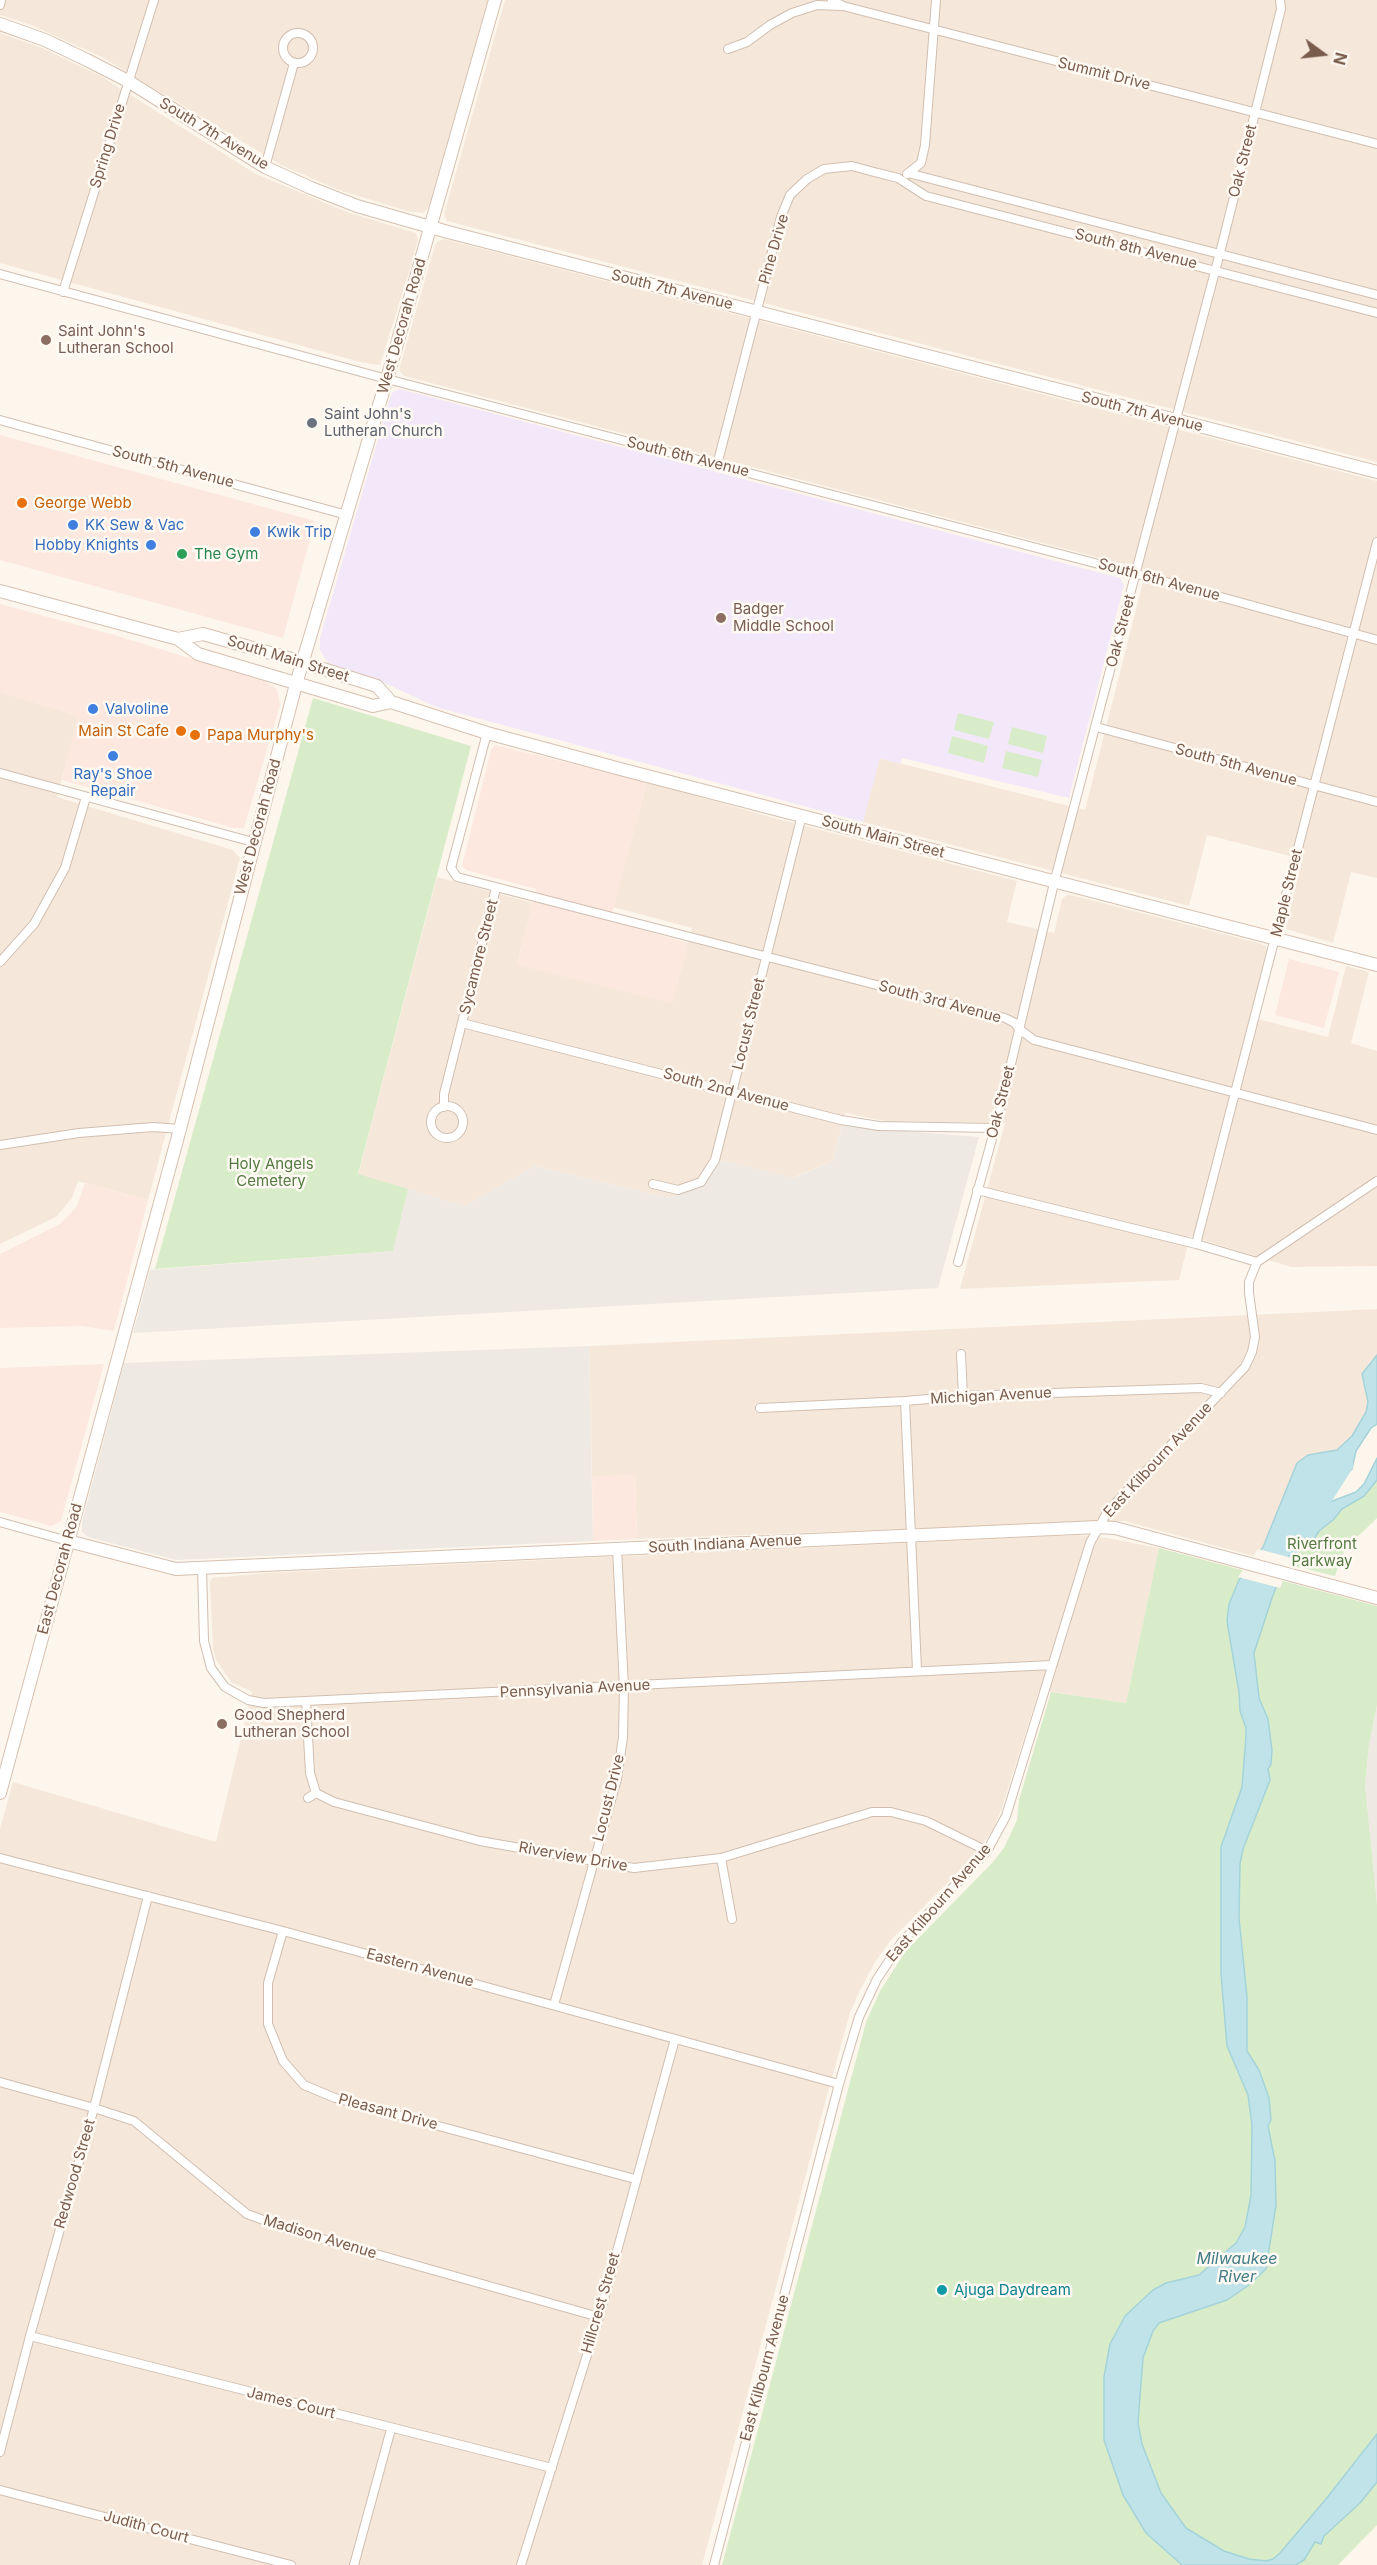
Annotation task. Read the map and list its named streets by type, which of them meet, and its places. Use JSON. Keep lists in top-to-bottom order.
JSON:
{
  "streets": {
    "street": [
      "Summit Drive",
      "South 7th Avenue",
      "Spring Drive",
      "Oak Street",
      "Pine Drive",
      "South 8th Avenue",
      "West Decorah Road",
      "South 6th Avenue",
      "South 5th Avenue",
      "South Main Street",
      "Maple Street",
      "Sycamore Street",
      "South 3rd Avenue",
      "Locust Street",
      "South 2nd Avenue",
      "Michigan Avenue",
      "East Kilbourn Avenue",
      "South Indiana Avenue",
      "East Decorah Road",
      "Pennsylvania Avenue",
      "Locust Drive",
      "Riverview Drive",
      "Eastern Avenue",
      "Pleasant Drive",
      "Redwood Street",
      "Madison Avenue",
      "Hillcrest Street",
      "James Court",
      "Judith Court"
    ]
  },
  "crossings": [
    ["Summit Drive", "Oak Street"],
    ["South 7th Avenue", "Spring Drive"],
    ["South 7th Avenue", "Oak Street"],
    ["South 7th Avenue", "Pine Drive"],
    ["South 7th Avenue", "West Decorah Road"],
    ["Spring Drive", "South 6th Avenue"],
    ["Oak Street", "South 8th Avenue"],
    ["Oak Street", "South 6th Avenue"],
    ["Oak Street", "South 5th Avenue"],
    ["Oak Street", "South Main Street"],
    ["Oak Street", "South 3rd Avenue"],
    ["Oak Street", "South 2nd Avenue"],
    ["Pine Drive", "South 8th Avenue"],
    ["Pine Drive", "South 6th Avenue"],
    ["West Decorah Road", "South 6th Avenue"],
    ["West Decorah Road", "South 5th Avenue"],
    ["West Decorah Road", "South Main Street"],
    ["West Decorah Road", "East Decorah Road"],
    ["South 6th Avenue", "Maple Street"],
    ["South 5th Avenue", "Maple Street"],
    ["South Main Street", "Maple Street"],
    ["South Main Street", "Sycamore Street"],
    ["South Main Street", "Locust Street"],
    ["Maple Street", "South 3rd Avenue"],
    ["Sycamore Street", "South 3rd Avenue"],
    ["Sycamore Street", "South 2nd Avenue"],
    ["South 3rd Avenue", "Locust Street"],
    ["Locust Street", "South 2nd Avenue"],
    ["Michigan Avenue", "East Kilbourn Avenue"],
    ["East Kilbourn Avenue", "South Indiana Avenue"],
    ["East Kilbourn Avenue", "Pennsylvania Avenue"],
    ["East Kilbourn Avenue", "Riverview Drive"],
    ["East Kilbourn Avenue", "Eastern Avenue"],
    ["South Indiana Avenue", "East Decorah Road"],
    ["South Indiana Avenue", "Pennsylvania Avenue"],
    ["South Indiana Avenue", "Locust Drive"],
    ["Pennsylvania Avenue", "Locust Drive"],
    ["Pennsylvania Avenue", "Riverview Drive"],
    ["Locust Drive", "Riverview Drive"],
    ["Locust Drive", "Eastern Avenue"],
    ["Eastern Avenue", "Pleasant Drive"],
    ["Eastern Avenue", "Redwood Street"],
    ["Eastern Avenue", "Hillcrest Street"],
    ["Pleasant Drive", "Hillcrest Street"],
    ["Redwood Street", "Madison Avenue"],
    ["Redwood Street", "James Court"],
    ["Madison Avenue", "Hillcrest Street"],
    ["Hillcrest Street", "James Court"]
  ],
  "water": ["Milwaukee River"],
  "parks": ["Holy Angels Cemetery", "Riverfront Parkway"],
  "places": [
    "Saint John's Lutheran School",
    "Saint John's Lutheran Church",
    "George Webb",
    "KK Sew & Vac",
    "Kwik Trip",
    "Hobby Knights",
    "The Gym",
    "Badger Middle School",
    "Valvoline",
    "Main St Cafe",
    "Papa Murphy's",
    "Ray's Shoe Repair",
    "Good Shepherd Lutheran School",
    "Ajuga Daydream"
  ],
  "north": "right"
}
